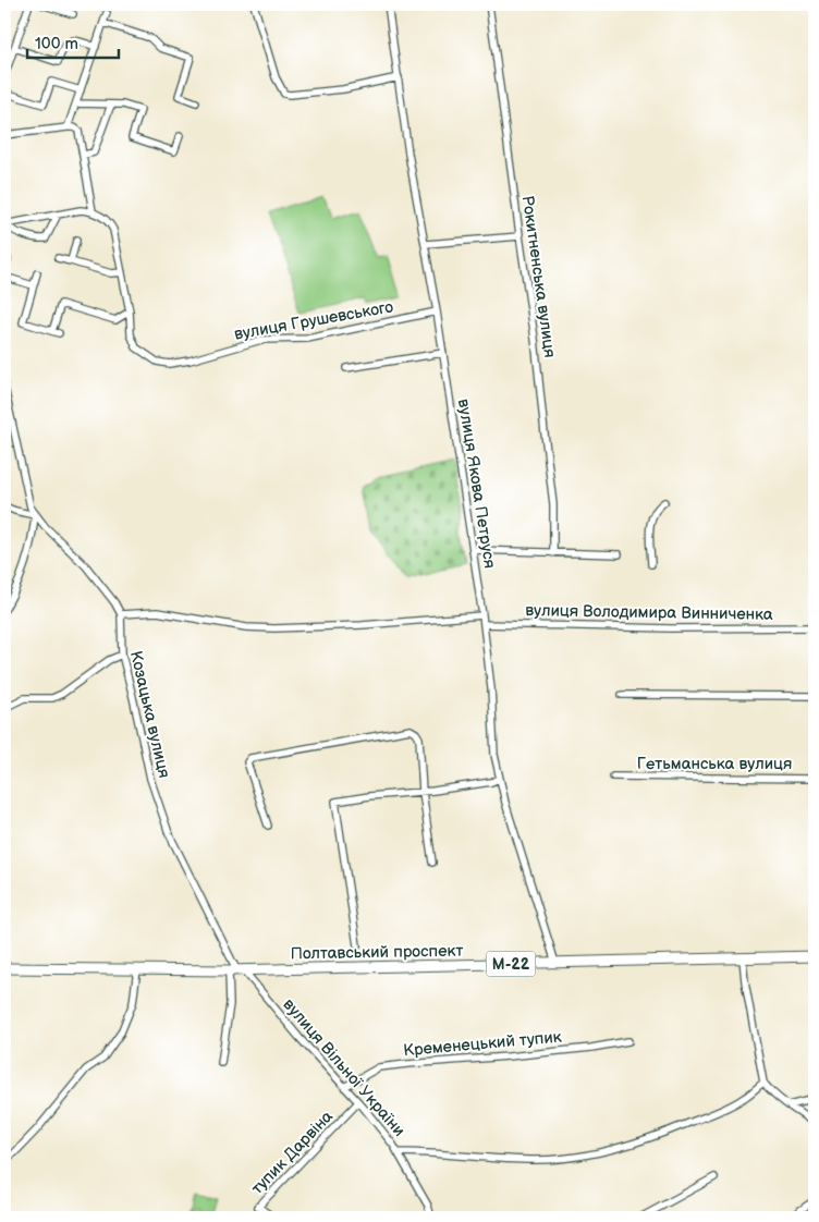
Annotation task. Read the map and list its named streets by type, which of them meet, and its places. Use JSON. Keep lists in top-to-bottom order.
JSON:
{
  "streets": {
    "highway": ["Полтавський проспект", "М-22"],
    "street": [
      "Рокитненська вулиця",
      "вулиця Грушевського",
      "вулиця Якова Петруся",
      "вулиця Володимира Винниченка",
      "Козацька вулиця",
      "Гетьманська вулиця",
      "Кременецький тупик",
      "вулиця Вільної України",
      "тупик Дарвіна"
    ]
  },
  "crossings": [
    ["вулиця Грушевського", "вулиця Якова Петруся"],
    ["вулиця Якова Петруся", "вулиця Володимира Винниченка"],
    ["вулиця Якова Петруся", "Полтавський проспект"],
    ["Козацька вулиця", "Полтавський проспект"],
    ["Козацька вулиця", "вулиця Вільної України"],
    ["Полтавський проспект", "вулиця Вільної України"],
    ["Кременецький тупик", "вулиця Вільної України"],
    ["вулиця Вільної України", "тупик Дарвіна"]
  ],
  "scale_bar": "100 m"
}
